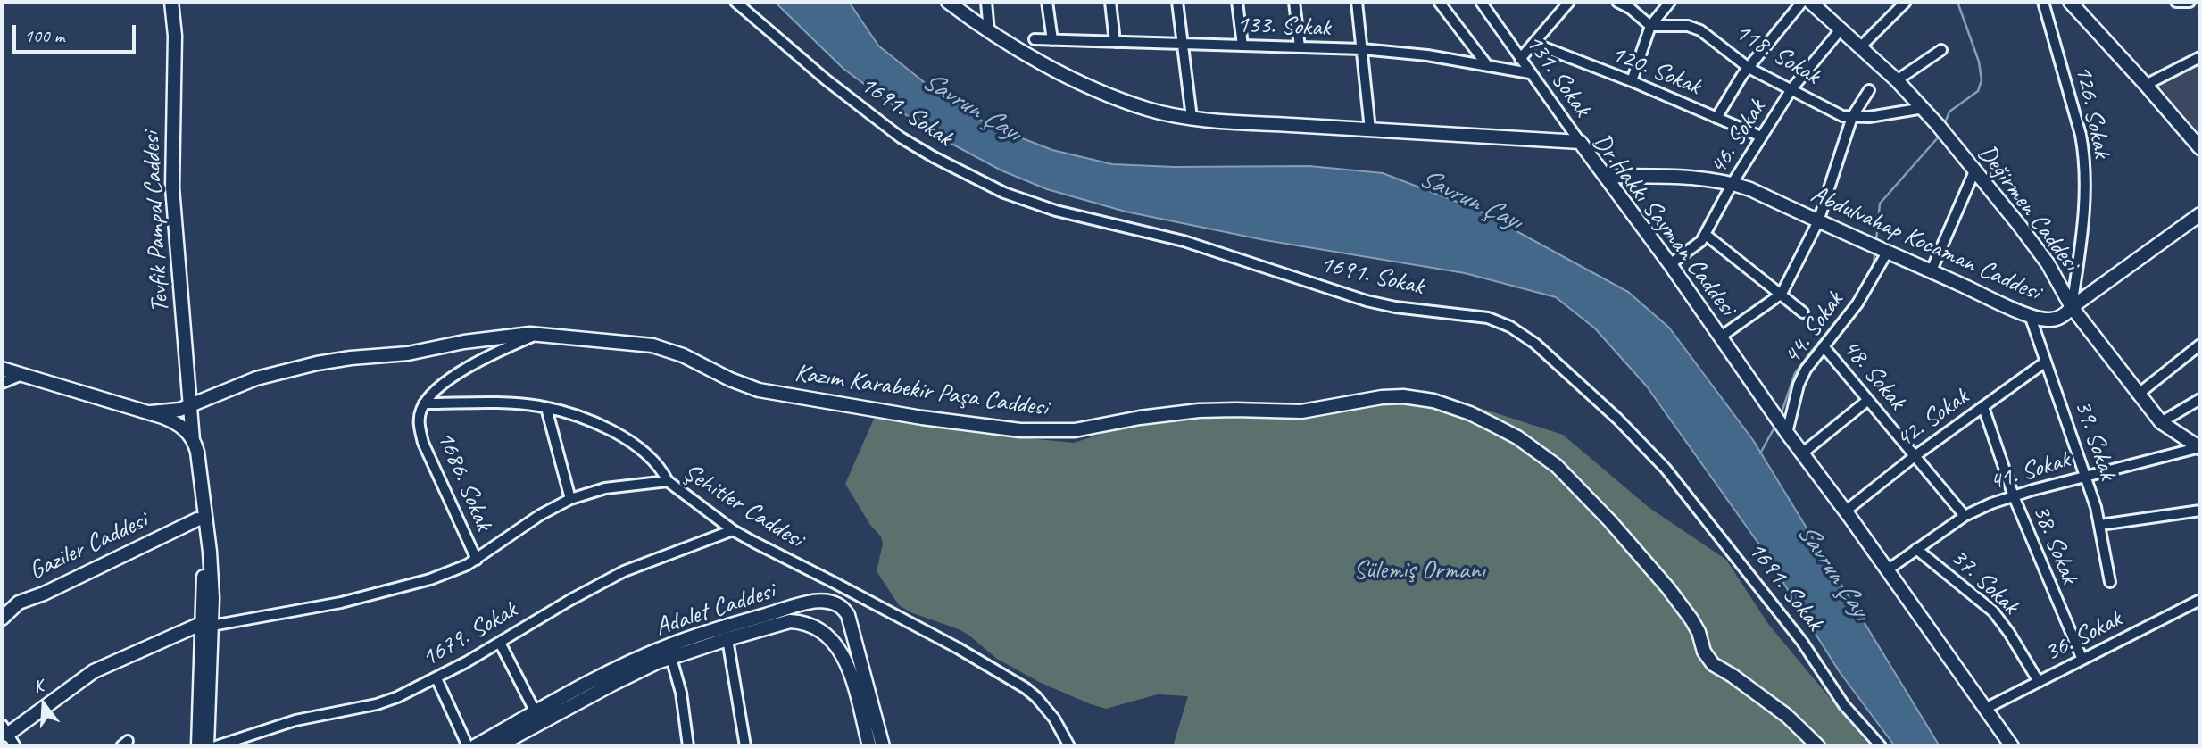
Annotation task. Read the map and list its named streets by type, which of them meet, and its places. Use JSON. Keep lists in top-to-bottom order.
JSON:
{
  "streets": {
    "street": [
      "133. Sokak",
      "118. Sokak",
      "120. Sokak",
      "131. Sokak",
      "1691. Sokak",
      "126. Sokak",
      "46. Sokak",
      "Değirmen Caddesi",
      "Tevfik Pampal Caddesi",
      "Dr.Hakkı Sayman Caddesi",
      "Abdulvahap Kocaman Caddesi",
      "44. Sokak",
      "48. Sokak",
      "Kazım Karabekir Paşa Caddesi",
      "42. Sokak",
      "39. Sokak",
      "41. Sokak",
      "1686. Sokak",
      "Şehitler Caddesi",
      "38. Sokak",
      "Gaziler Caddesi",
      "37. Sokak",
      "Adalet Caddesi",
      "1679. Sokak",
      "36. Sokak"
    ]
  },
  "crossings": [
    ["133. Sokak", "131. Sokak"],
    ["118. Sokak", "46. Sokak"],
    ["118. Sokak", "Değirmen Caddesi"],
    ["120. Sokak", "46. Sokak"],
    ["131. Sokak", "Dr.Hakkı Sayman Caddesi"],
    ["126. Sokak", "Değirmen Caddesi"],
    ["126. Sokak", "Abdulvahap Kocaman Caddesi"],
    ["46. Sokak", "Değirmen Caddesi"],
    ["46. Sokak", "Dr.Hakkı Sayman Caddesi"],
    ["46. Sokak", "Abdulvahap Kocaman Caddesi"],
    ["Değirmen Caddesi", "Abdulvahap Kocaman Caddesi"],
    ["Değirmen Caddesi", "41. Sokak"],
    ["Tevfik Pampal Caddesi", "Kazım Karabekir Paşa Caddesi"],
    ["Tevfik Pampal Caddesi", "Şehitler Caddesi"],
    ["Tevfik Pampal Caddesi", "Gaziler Caddesi"],
    ["Dr.Hakkı Sayman Caddesi", "Abdulvahap Kocaman Caddesi"],
    ["Dr.Hakkı Sayman Caddesi", "44. Sokak"],
    ["Dr.Hakkı Sayman Caddesi", "42. Sokak"],
    ["Dr.Hakkı Sayman Caddesi", "41. Sokak"],
    ["Dr.Hakkı Sayman Caddesi", "36. Sokak"],
    ["Abdulvahap Kocaman Caddesi", "44. Sokak"],
    ["Abdulvahap Kocaman Caddesi", "39. Sokak"],
    ["44. Sokak", "48. Sokak"],
    ["48. Sokak", "42. Sokak"],
    ["48. Sokak", "41. Sokak"],
    ["Kazım Karabekir Paşa Caddesi", "1686. Sokak"],
    ["42. Sokak", "39. Sokak"],
    ["42. Sokak", "38. Sokak"],
    ["39. Sokak", "41. Sokak"],
    ["41. Sokak", "38. Sokak"],
    ["41. Sokak", "37. Sokak"],
    ["1686. Sokak", "Şehitler Caddesi"],
    ["Şehitler Caddesi", "1679. Sokak"],
    ["38. Sokak", "36. Sokak"],
    ["37. Sokak", "36. Sokak"]
  ],
  "water": ["Savrun Çayı"],
  "parks": ["Sülemiş Ormanı"],
  "scale_bar": "100 m",
  "north": "top"
}
